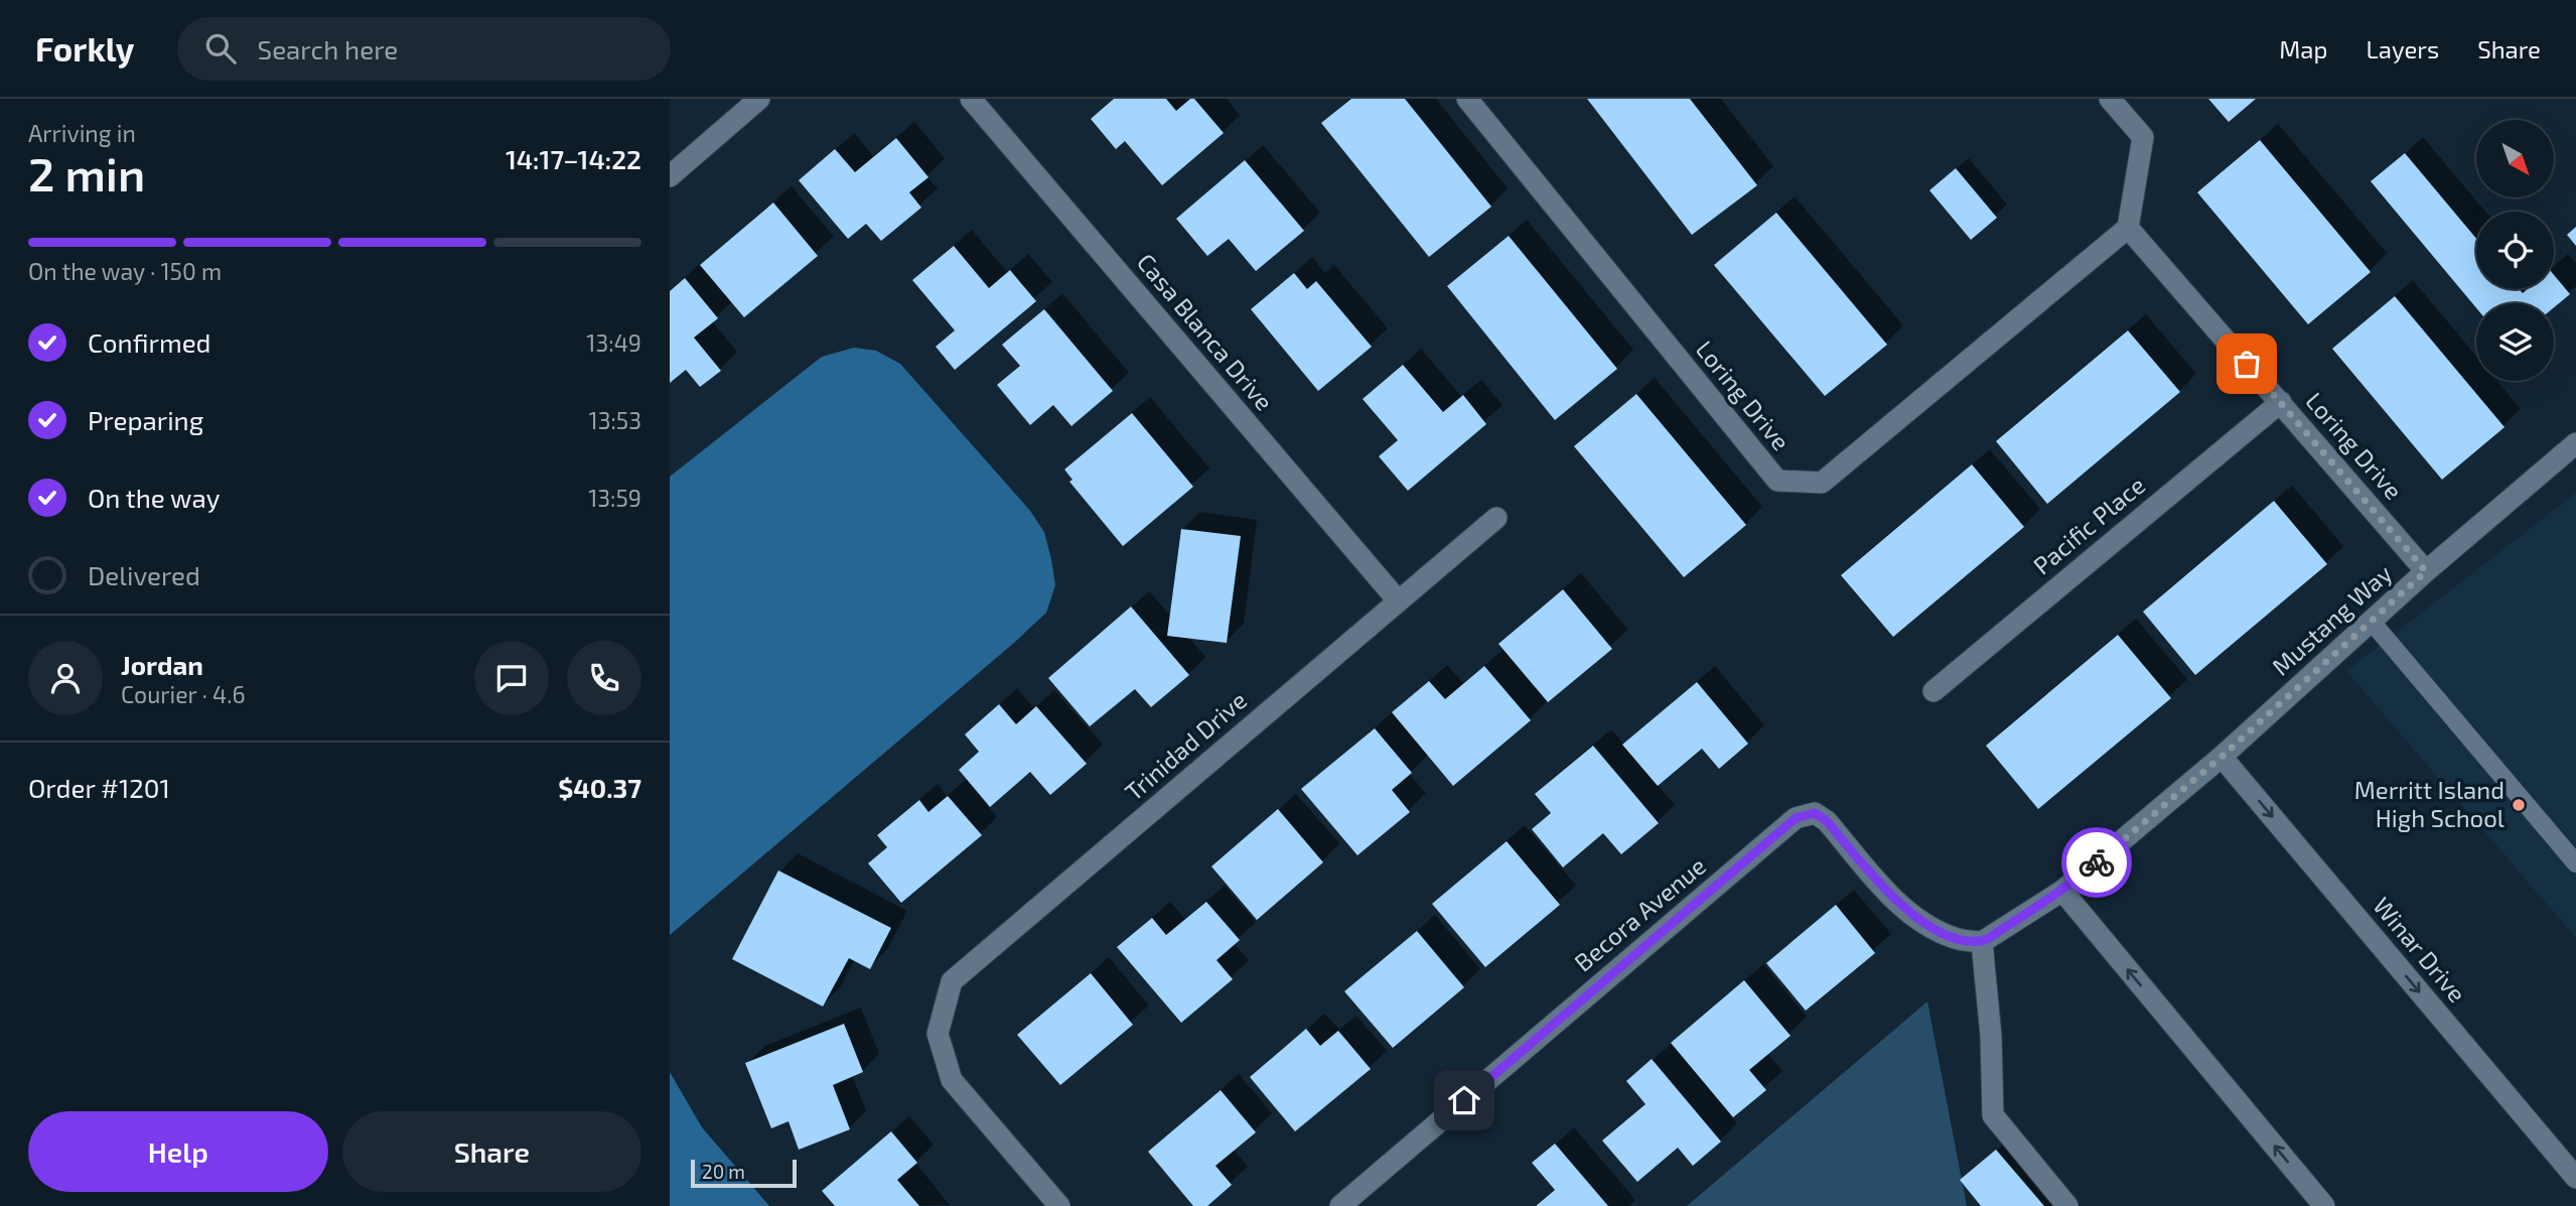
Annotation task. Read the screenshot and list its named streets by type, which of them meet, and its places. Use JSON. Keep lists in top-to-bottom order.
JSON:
{
  "streets": {
    "street": [
      "Casa Blanca Drive",
      "Loring Drive",
      "Pacific Place",
      "Mustang Way",
      "Trinidad Drive",
      "Becora Avenue",
      "Winar Drive"
    ]
  },
  "crossings": [
    ["Casa Blanca Drive", "Trinidad Drive"],
    ["Loring Drive", "Pacific Place"],
    ["Loring Drive", "Mustang Way"],
    ["Mustang Way", "Becora Avenue"],
    ["Mustang Way", "Winar Drive"]
  ],
  "one_way": ["Winar Drive"],
  "places": ["Merritt Island High School"],
  "scale_bar": "20 m",
  "north": "bottom right",
  "page": {
    "header": "Forkly",
    "search": "Search here",
    "nav": ["Map", "Layers", "Share"],
    "heading": ["2 min", "Arriving in", "14:17–14:22"],
    "panel": [
      "Jordan",
      "Courier · 4.6",
      "Order #1201",
      "$40.37"
    ],
    "bar": "On the way · 150 m",
    "list": [
      ["Confirmed", "13:49"],
      ["Preparing", "13:53"],
      ["On the way", "13:59"],
      "Delivered"
    ],
    "buttons": ["Help", "Share"],
    "scale": "20 m"
  }
}
